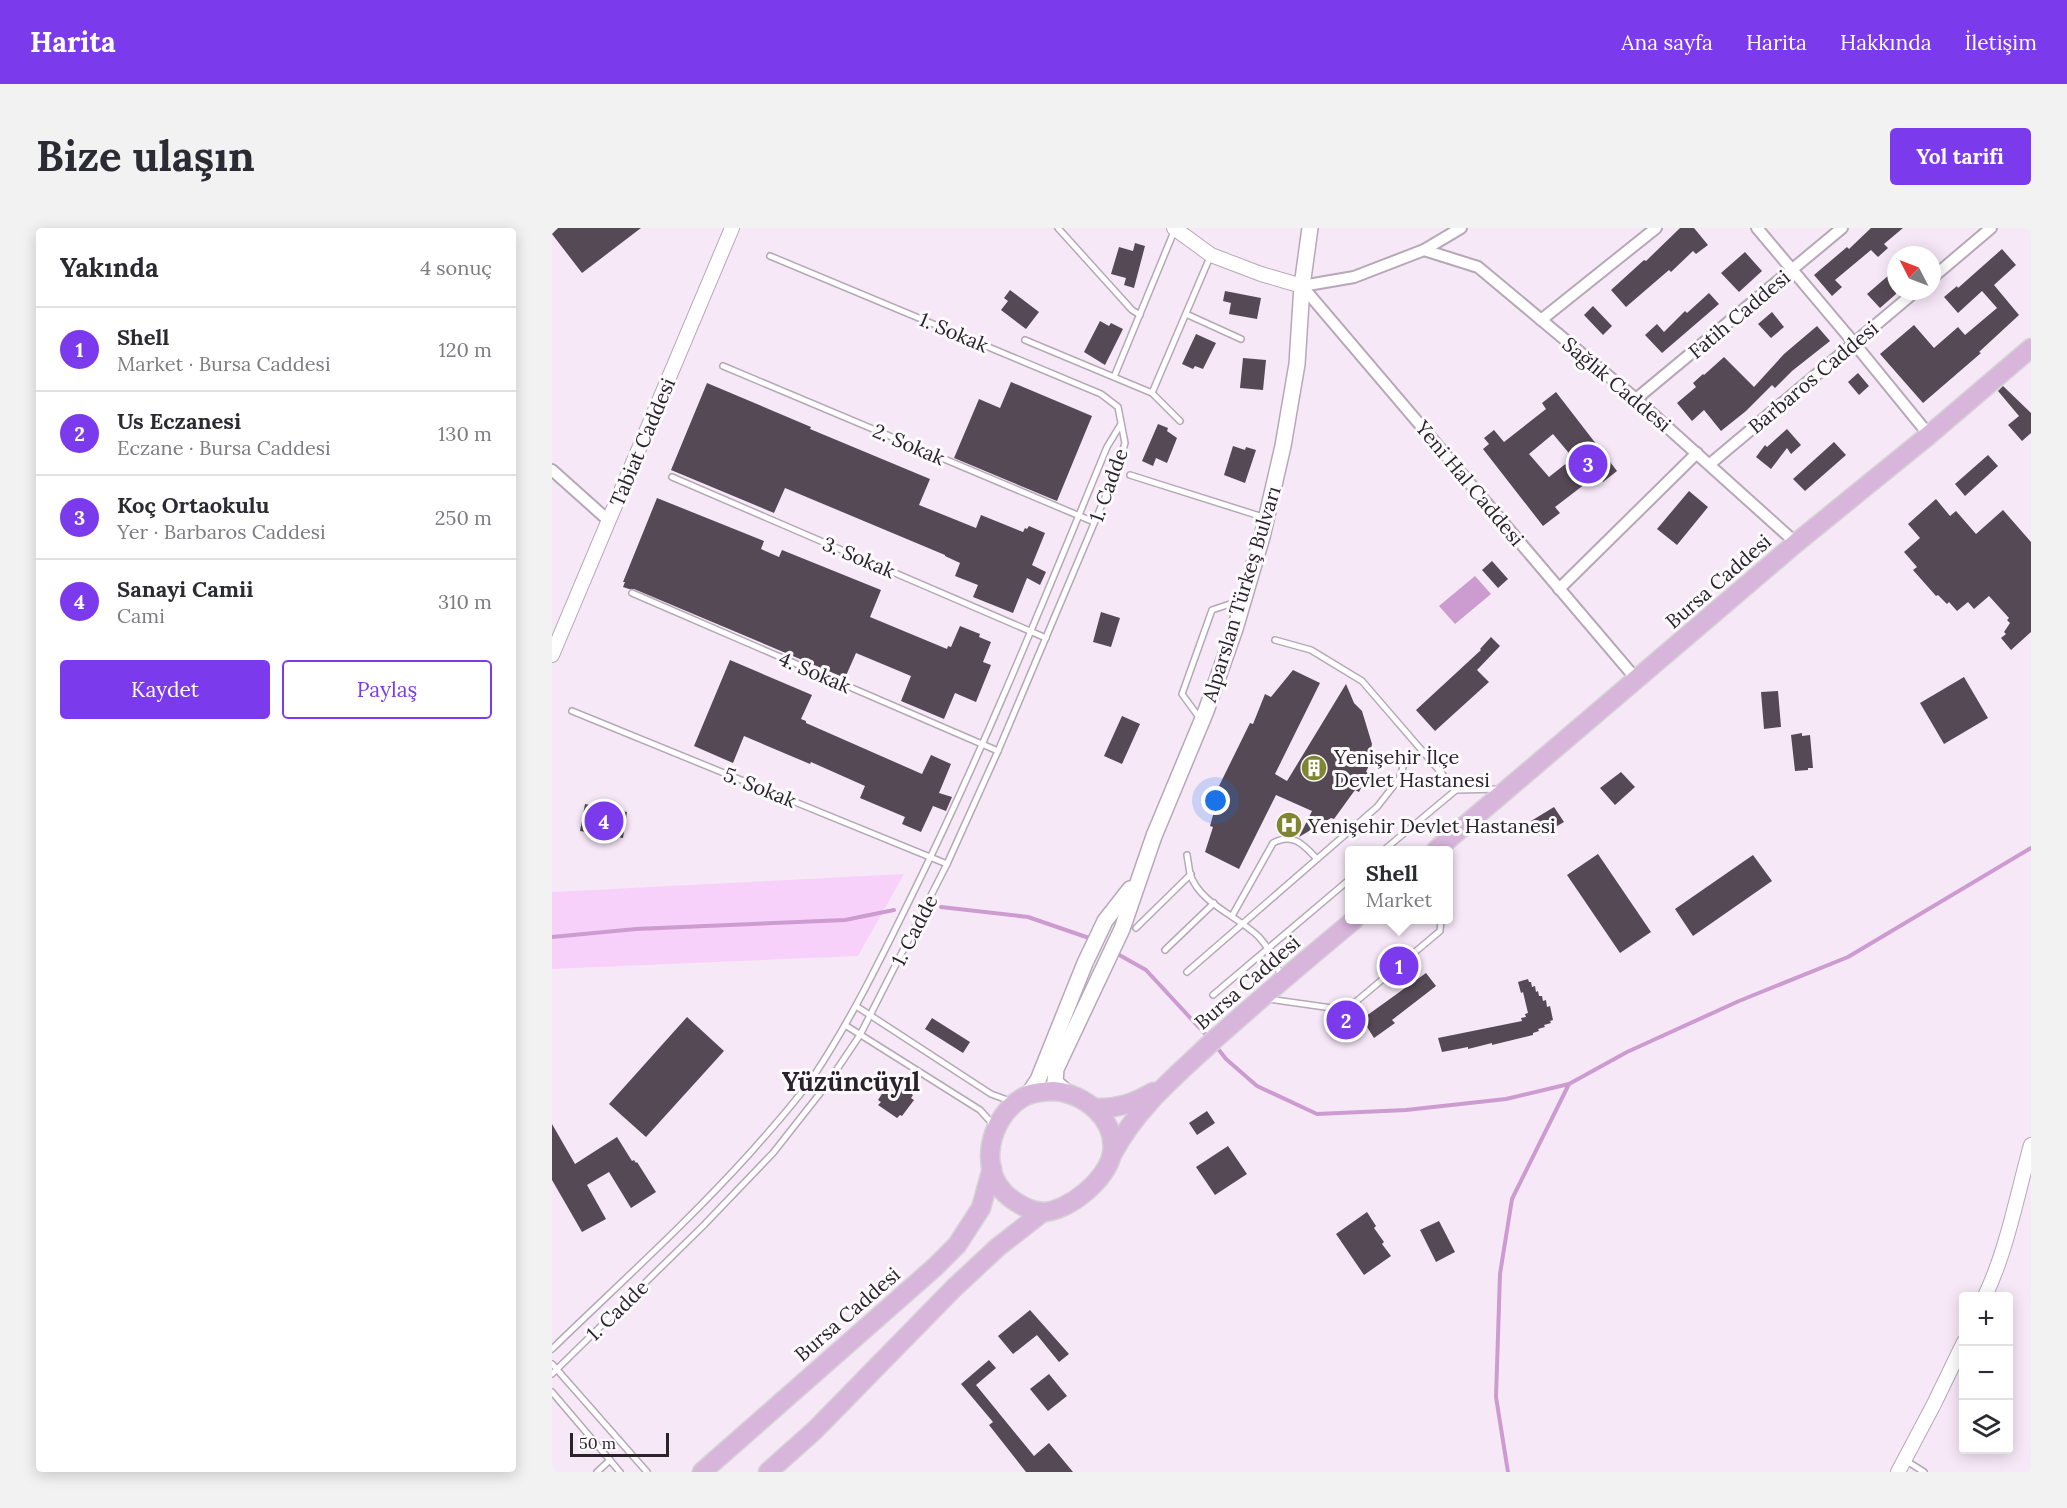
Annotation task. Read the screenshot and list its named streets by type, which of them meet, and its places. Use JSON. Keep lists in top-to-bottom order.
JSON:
{
  "streets": {
    "main road": ["Bursa Caddesi", "Alparslan Türkeş Bulvarı"],
    "street": [
      "Fatih Caddesi",
      "Barbaros Caddesi",
      "Sağlık Caddesi",
      "Tabiat Caddesi",
      "Yeni Hal Caddesi"
    ],
    "lane": [
      "1. Sokak",
      "2. Sokak",
      "1. Cadde",
      "3. Sokak",
      "4. Sokak",
      "5. Sokak"
    ]
  },
  "crossings": [
    ["Fatih Caddesi", "Sağlık Caddesi"],
    ["1. Sokak", "1. Cadde"],
    ["Barbaros Caddesi", "Sağlık Caddesi"],
    ["Sağlık Caddesi", "Bursa Caddesi"],
    ["2. Sokak", "1. Cadde"],
    ["Yeni Hal Caddesi", "Bursa Caddesi"],
    ["Yeni Hal Caddesi", "Alparslan Türkeş Bulvarı"],
    ["1. Cadde", "3. Sokak"],
    ["1. Cadde", "4. Sokak"],
    ["1. Cadde", "5. Sokak"],
    ["Bursa Caddesi", "Alparslan Türkeş Bulvarı"]
  ],
  "districts": ["Yüzüncüyıl"],
  "places": {
    "building": ["Yenişehir İlçe Devlet Hastanesi"],
    "hospital": ["Yenişehir Devlet Hastanesi"]
  },
  "scale_bar": "50 m",
  "north": "top left",
  "page": {
    "header": "Harita",
    "nav": [
      "Ana sayfa",
      "Harita",
      "Hakkında",
      "İletişim"
    ],
    "buttons": [
      "Yol tarifi",
      ["Kaydet", "Paylaş"]
    ],
    "title": "Bize ulaşın",
    "heading": ["Yakında", "4 sonuç"],
    "list": [
      {
        "mark": "1",
        "name": "Shell",
        "note": "Market · Bursa Caddesi",
        "value": "120 m"
      },
      {
        "mark": "2",
        "name": "Us Eczanesi",
        "note": "Eczane · Bursa Caddesi",
        "value": "130 m"
      },
      {
        "mark": "3",
        "name": "Koç Ortaokulu",
        "note": "Yer · Barbaros Caddesi",
        "value": "250 m"
      },
      {
        "mark": "4",
        "name": "Sanayi Camii",
        "note": "Cami",
        "value": "310 m"
      }
    ],
    "pins": [
      "3",
      "4",
      "1",
      "2"
    ],
    "popup": ["Shell", "Market"],
    "map_buttons": ["+", "−"],
    "scale": "50 m"
  }
}
